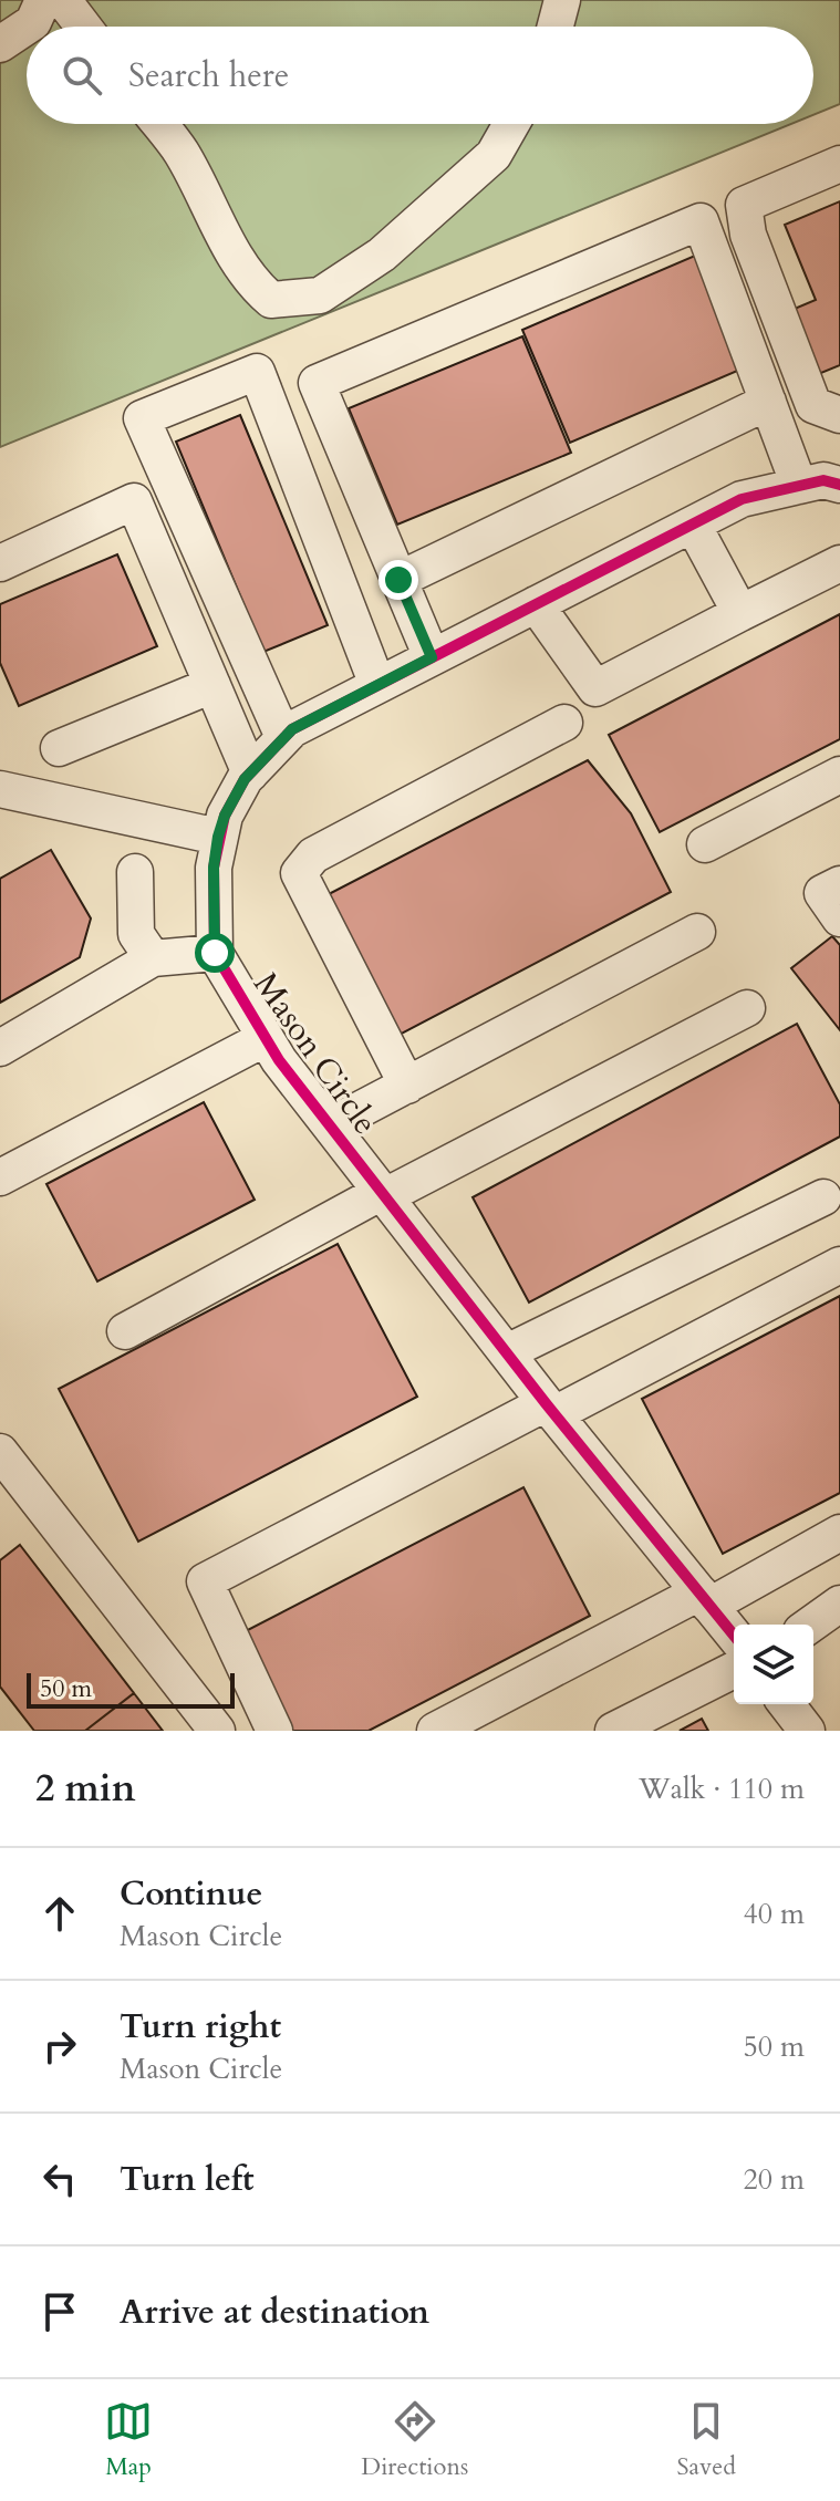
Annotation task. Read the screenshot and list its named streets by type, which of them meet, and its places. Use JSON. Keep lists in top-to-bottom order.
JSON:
{
  "streets": {
    "street": ["Mason Circle"]
  },
  "scale_bar": "50 m",
  "page": {
    "search": "Search here",
    "scale": "50 m",
    "heading": ["2 min", "Walk · 110 m"],
    "list": [
      ["Continue", "Mason Circle", "40 m"],
      ["Turn right", "Mason Circle", "50 m"],
      ["Turn left", "20 m"],
      "Arrive at destination"
    ],
    "nav": ["Map", "Directions", "Saved"]
  }
}
